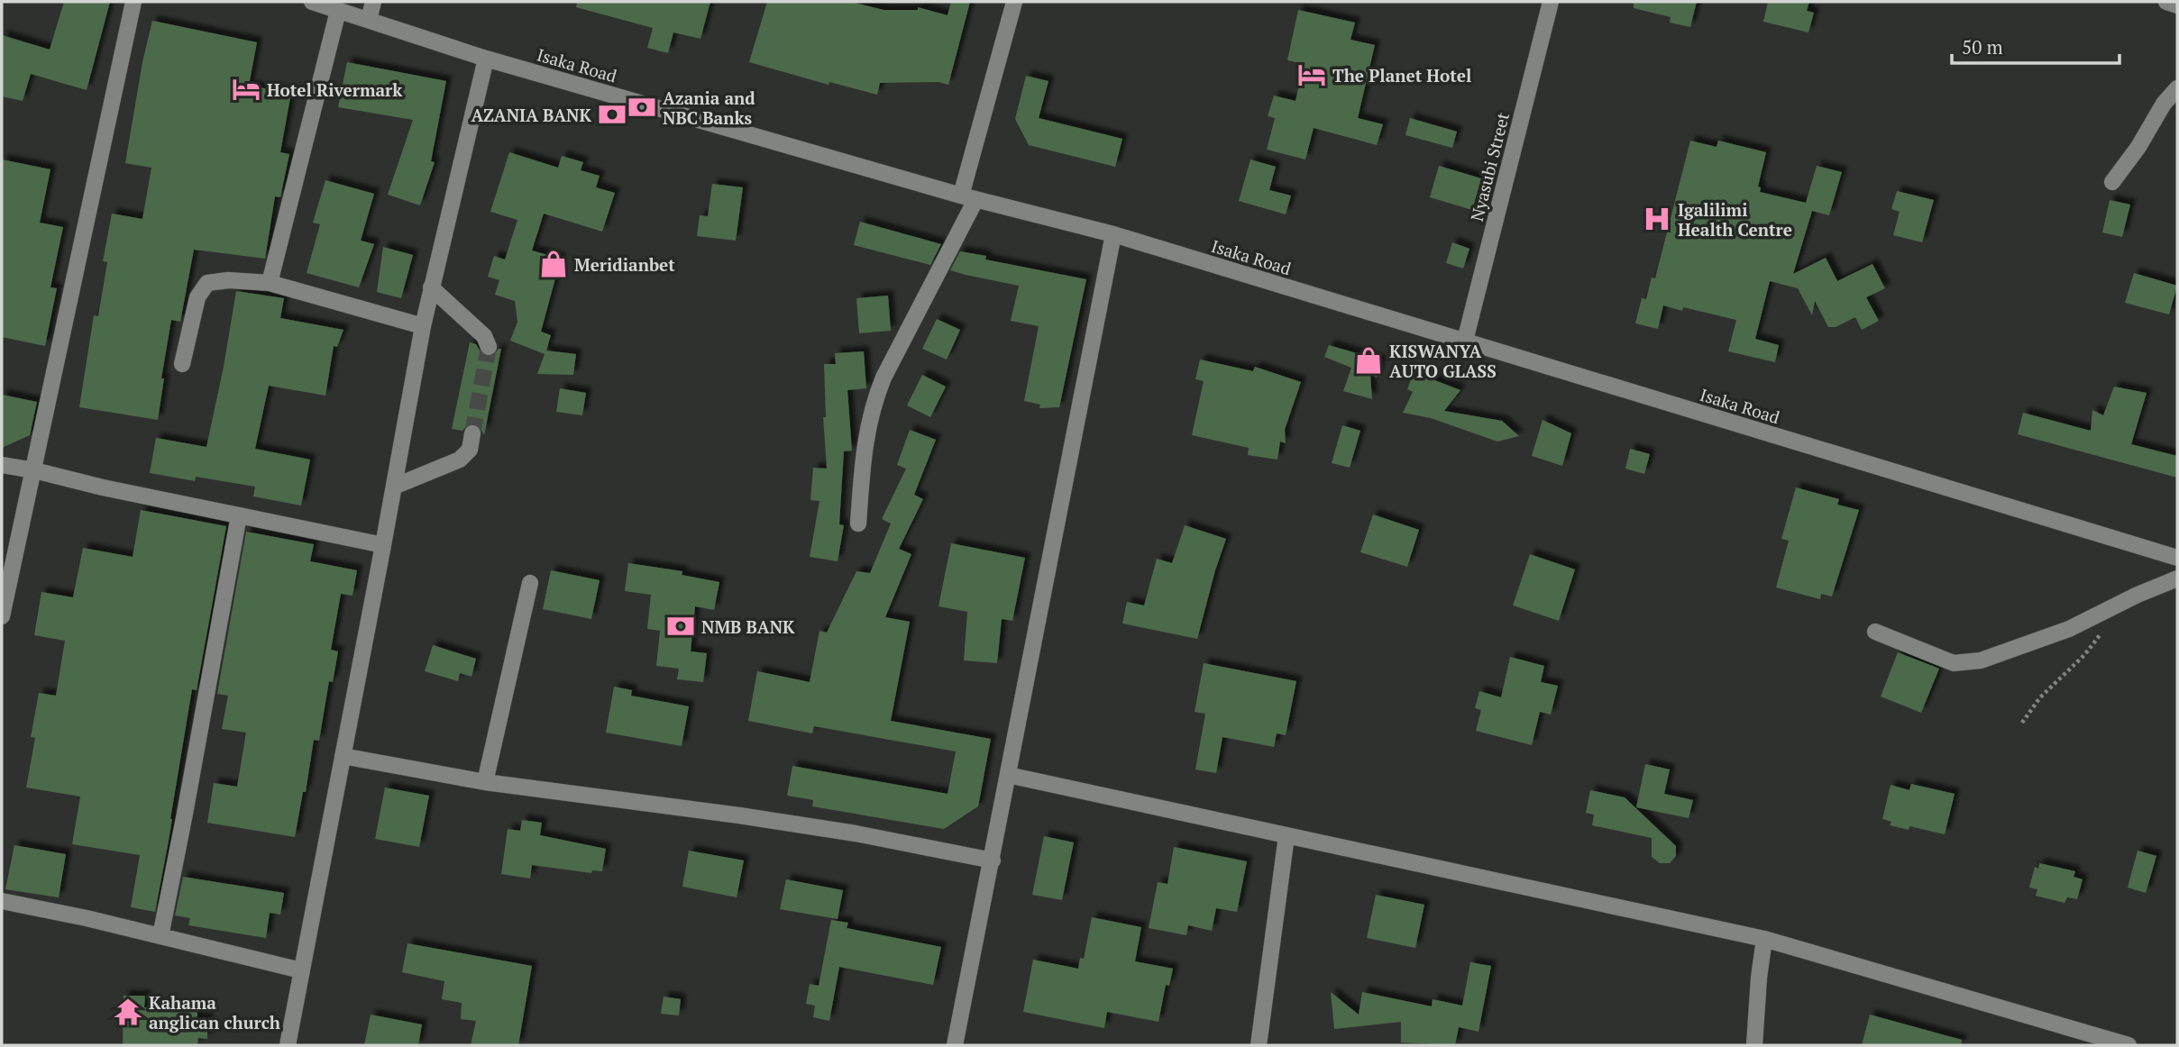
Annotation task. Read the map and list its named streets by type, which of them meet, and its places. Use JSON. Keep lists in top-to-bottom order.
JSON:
{
  "streets": {
    "street": ["Isaka Road", "Nyasubi Street"]
  },
  "crossings": [
    ["Isaka Road", "Nyasubi Street"]
  ],
  "places": {
    "hotel": ["The Planet Hotel", "Hotel Rivermark"],
    "bank": ["Azania and NBC Banks", "AZANIA BANK", "NMB BANK"],
    "hospital": ["Igalilimi Health Centre"],
    "shop": ["Meridianbet", "KISWANYA AUTO GLASS"],
    "temple": ["Kahama anglican church"]
  },
  "scale_bar": "50 m"
}
